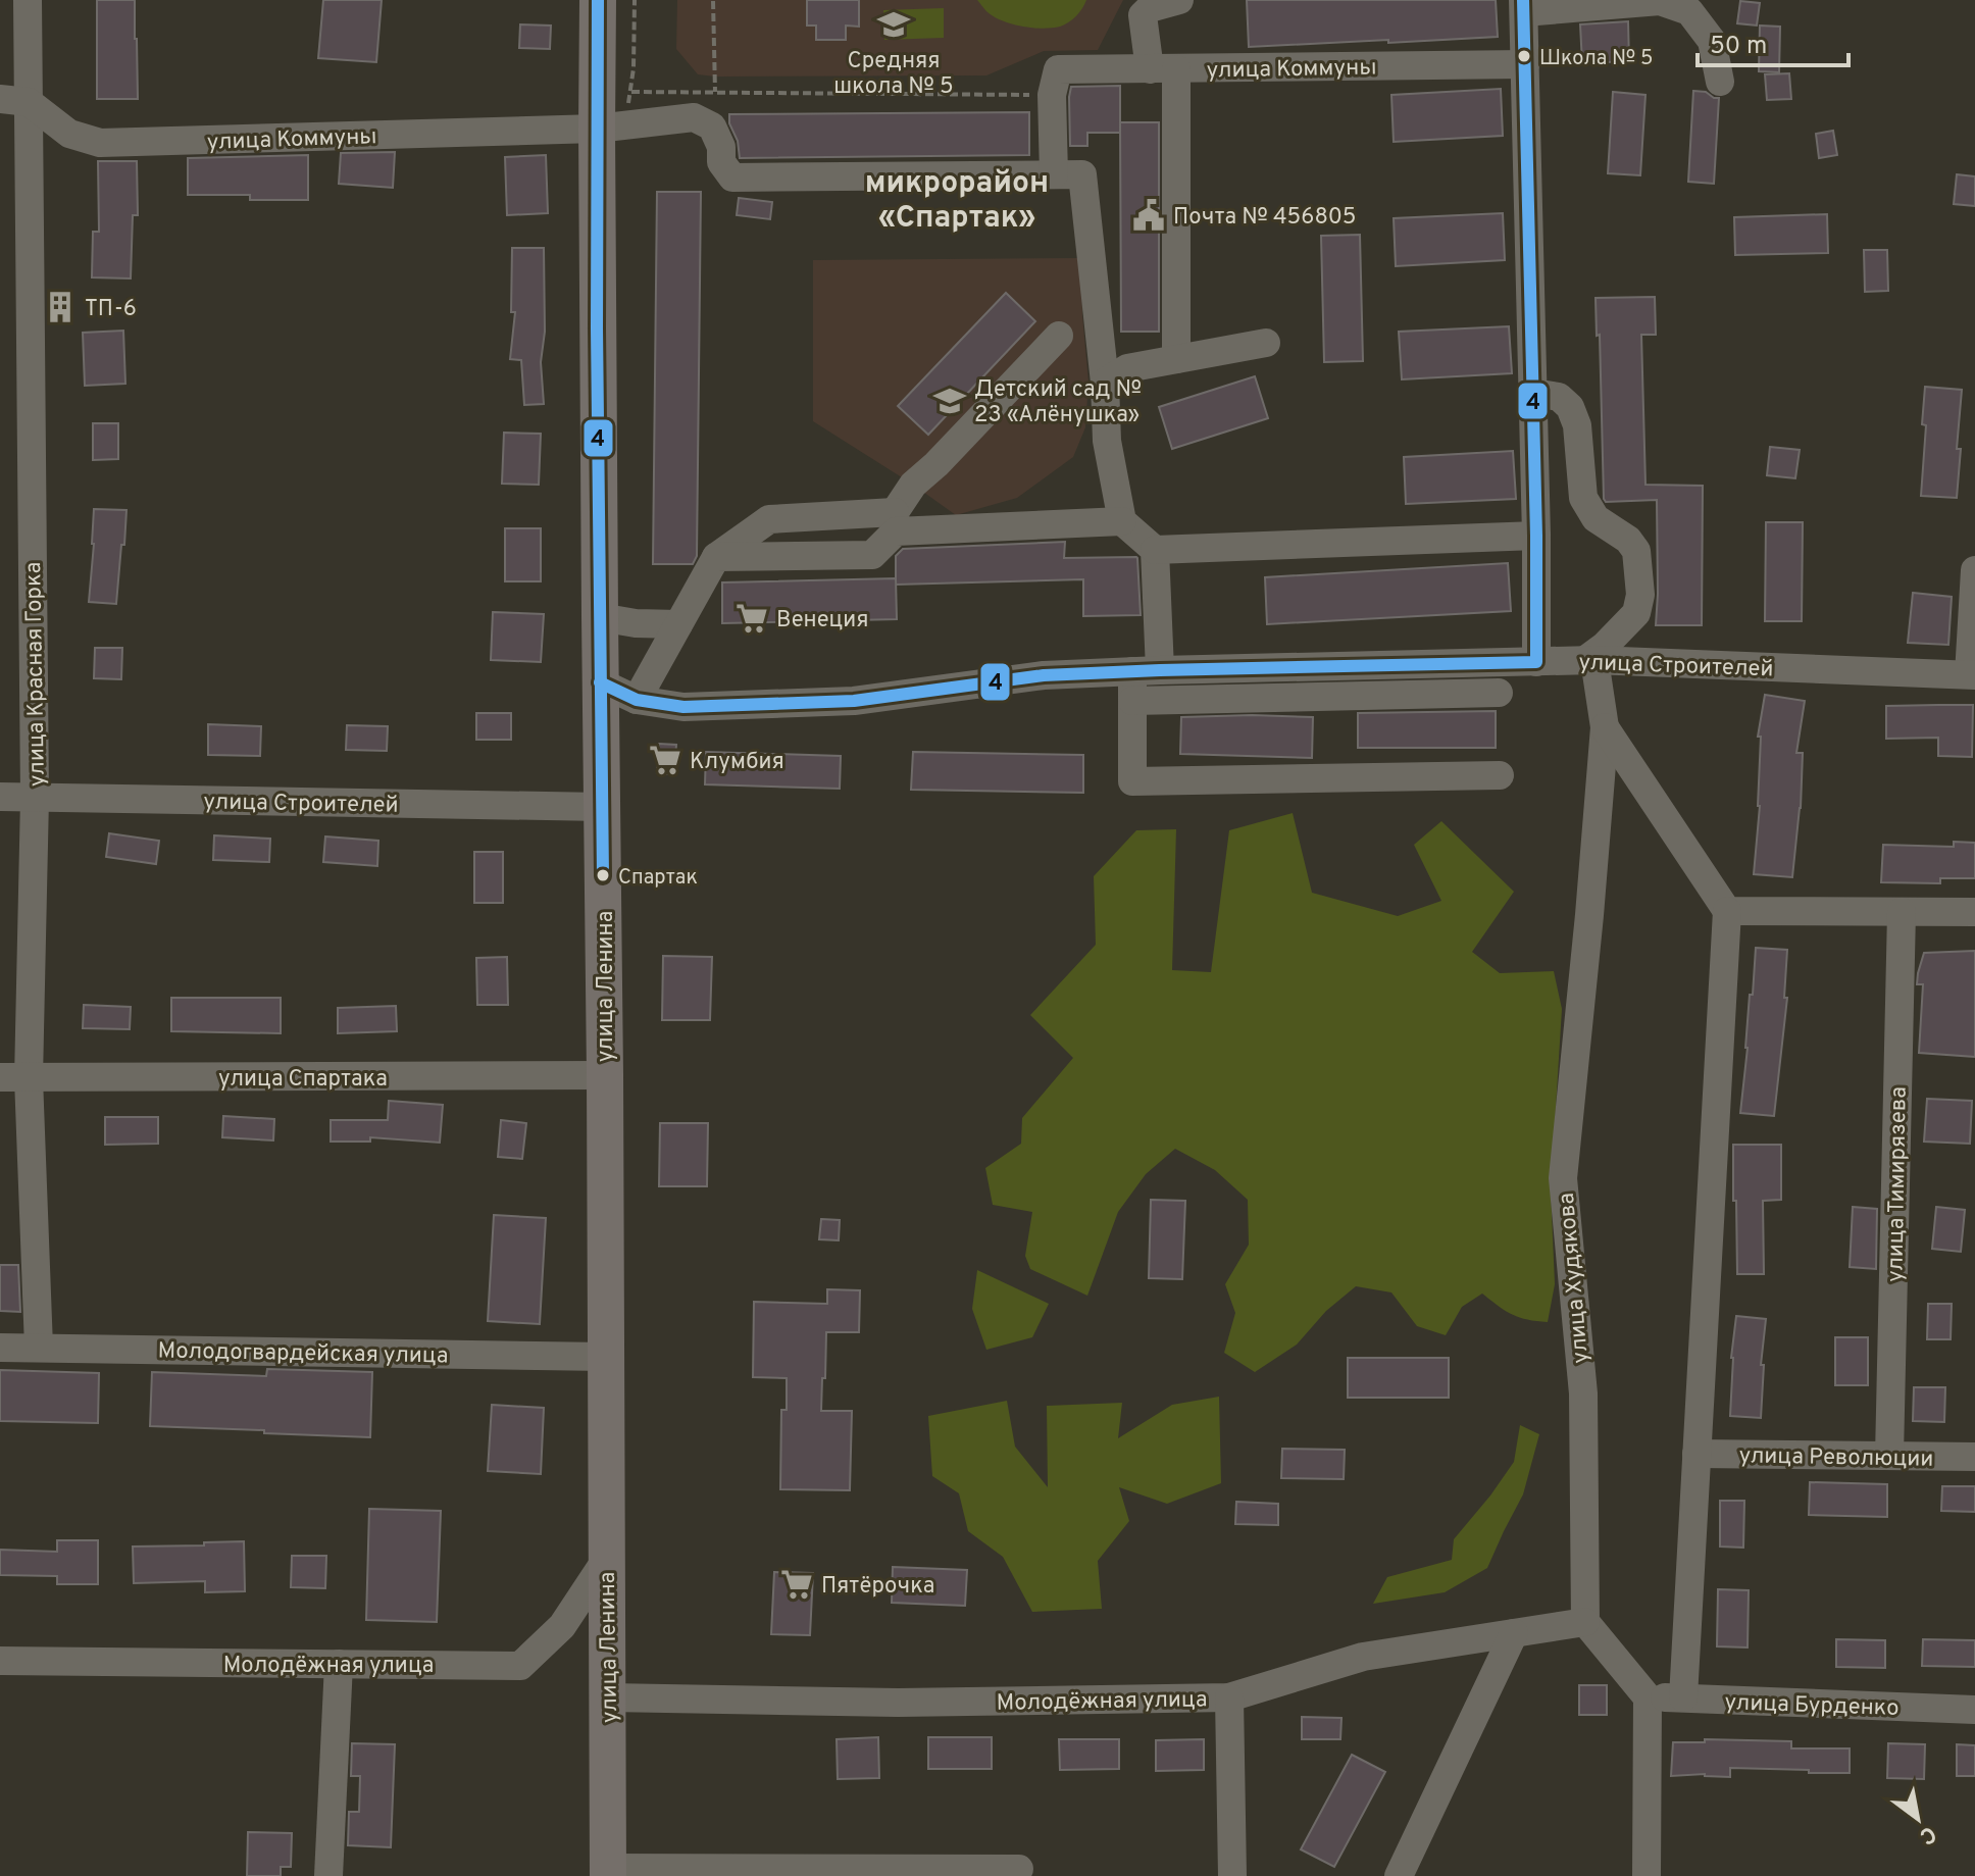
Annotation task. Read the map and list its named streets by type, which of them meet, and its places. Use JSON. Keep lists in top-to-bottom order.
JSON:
{
  "streets": {
    "main road": ["улица Ленина"],
    "street": [
      "улица Коммуны",
      "улица Строителей",
      "улица Красная Горка",
      "улица Спартака",
      "улица Тимирязева",
      "улица Худякова",
      "Молодогвардейская улица",
      "улица Революции",
      "Молодёжная улица",
      "улица Бурденко"
    ]
  },
  "crossings": [
    ["улица Коммуны", "улица Красная Горка"],
    ["улица Коммуны", "улица Ленина"],
    ["улица Строителей", "улица Красная Горка"],
    ["улица Строителей", "улица Ленина"],
    ["улица Строителей", "улица Худякова"],
    ["улица Красная Горка", "улица Спартака"],
    ["улица Красная Горка", "Молодогвардейская улица"],
    ["улица Ленина", "улица Спартака"],
    ["улица Ленина", "Молодогвардейская улица"],
    ["улица Ленина", "Молодёжная улица"],
    ["улица Тимирязева", "улица Революции"],
    ["улица Худякова", "Молодёжная улица"]
  ],
  "districts": ["микрорайон «Спартак»"],
  "places": {
    "school or university": ["Средняя школа № 5", "Детский сад № 23 «Алёнушка»"],
    "other": ["Школа № 5", "Спартак"],
    "public building": ["Почта № 456805"],
    "building": ["ТП-6"],
    "supermarket": ["Венеция", "Клумбия", "Пятёрочка"]
  },
  "lines": ["transit line 4"],
  "scale_bar": "50 m",
  "north": "bottom right"
}
